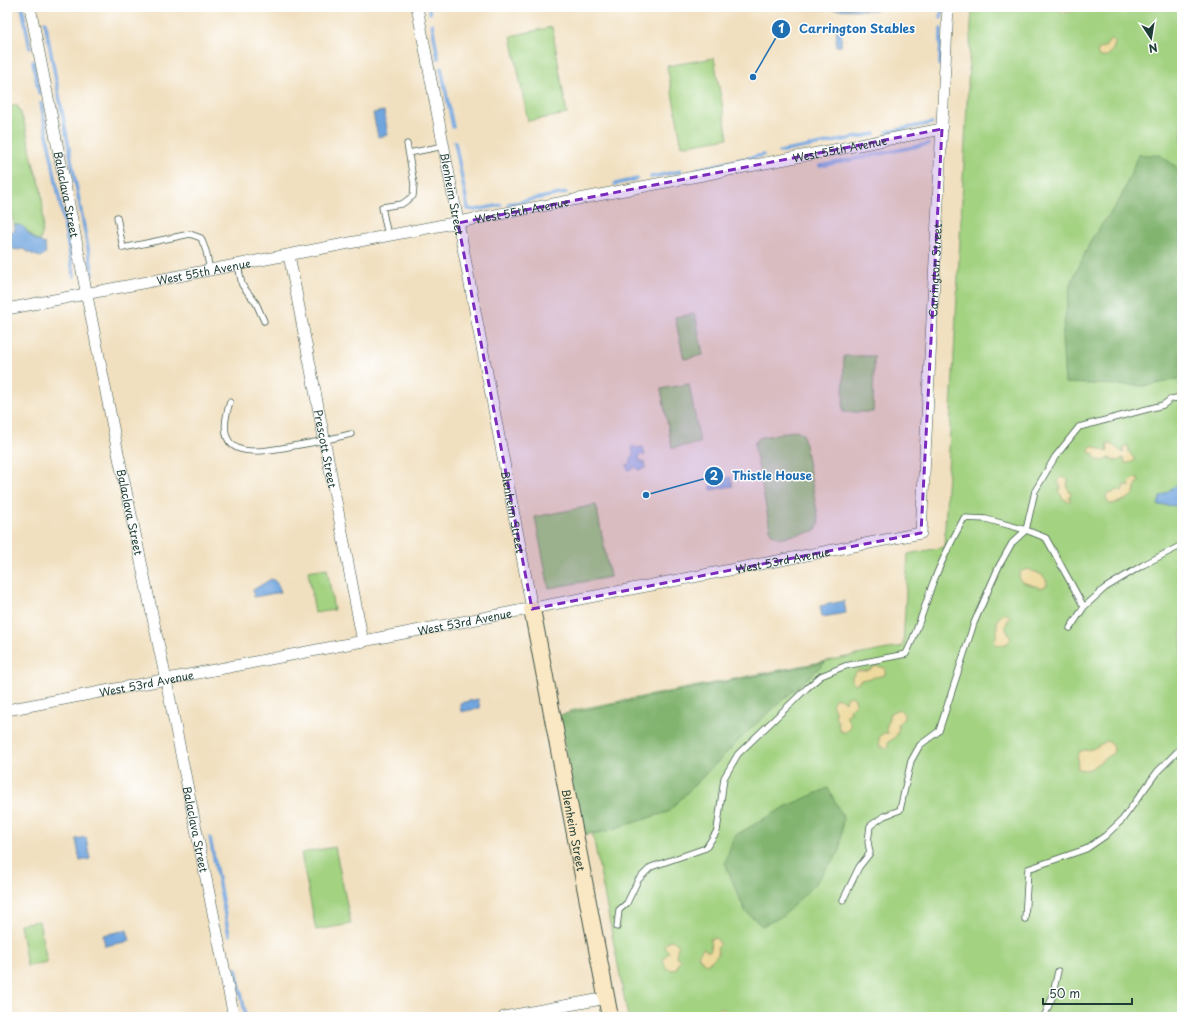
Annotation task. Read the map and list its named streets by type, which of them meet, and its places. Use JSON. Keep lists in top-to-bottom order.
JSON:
{
  "streets": {
    "street": [
      "West 55th Avenue",
      "Balaclava Street",
      "Blenheim Street",
      "Carrington Street",
      "Prescott Street",
      "West 53rd Avenue"
    ]
  },
  "crossings": [
    ["West 55th Avenue", "Balaclava Street"],
    ["West 55th Avenue", "Blenheim Street"],
    ["West 55th Avenue", "Carrington Street"],
    ["West 55th Avenue", "Prescott Street"],
    ["Balaclava Street", "West 53rd Avenue"],
    ["Blenheim Street", "West 53rd Avenue"],
    ["Carrington Street", "West 53rd Avenue"],
    ["Prescott Street", "West 53rd Avenue"]
  ],
  "places": ["Carrington Stables", "Thistle House"],
  "scale_bar": "50 m",
  "north": "bottom"
}
